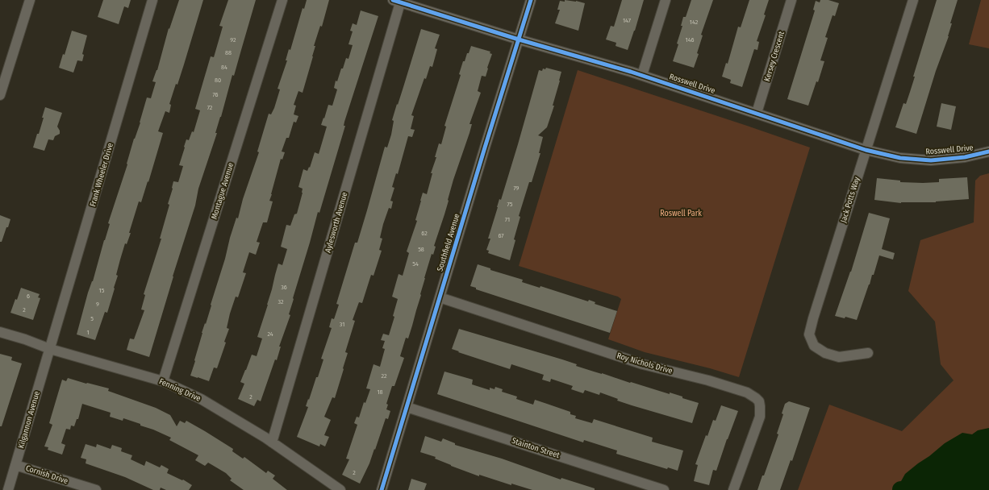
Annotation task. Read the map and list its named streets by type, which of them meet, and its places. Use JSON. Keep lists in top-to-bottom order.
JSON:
{
  "streets": {
    "street": [
      "Kersey Crescent",
      "Rosswell Drive",
      "Frank Wheeler Drive",
      "Montague Avenue",
      "Jack Potts Way",
      "Aylesworth Avenue",
      "Southfield Avenue",
      "Roy Nichols Drive",
      "Fenning Drive",
      "Kilgannon Avenue",
      "Stainton Street",
      "Cornish Drive"
    ]
  },
  "crossings": [
    ["Kersey Crescent", "Rosswell Drive"],
    ["Rosswell Drive", "Jack Potts Way"],
    ["Rosswell Drive", "Aylesworth Avenue"],
    ["Rosswell Drive", "Southfield Avenue"],
    ["Frank Wheeler Drive", "Fenning Drive"],
    ["Frank Wheeler Drive", "Kilgannon Avenue"],
    ["Montague Avenue", "Fenning Drive"],
    ["Aylesworth Avenue", "Fenning Drive"],
    ["Southfield Avenue", "Roy Nichols Drive"],
    ["Southfield Avenue", "Stainton Street"],
    ["Fenning Drive", "Kilgannon Avenue"],
    ["Kilgannon Avenue", "Cornish Drive"]
  ],
  "parks": ["Roswell Park"],
  "house_numbers": [
    "147",
    "142",
    "92",
    "146",
    "88",
    "84",
    "80",
    "76",
    "72",
    "79",
    "75",
    "71",
    "62",
    "67",
    "58",
    "54",
    "36",
    "15",
    "6",
    "32",
    "9",
    "2",
    "5",
    "31",
    "1",
    "24",
    "22",
    "18",
    "2",
    "2"
  ]
}
